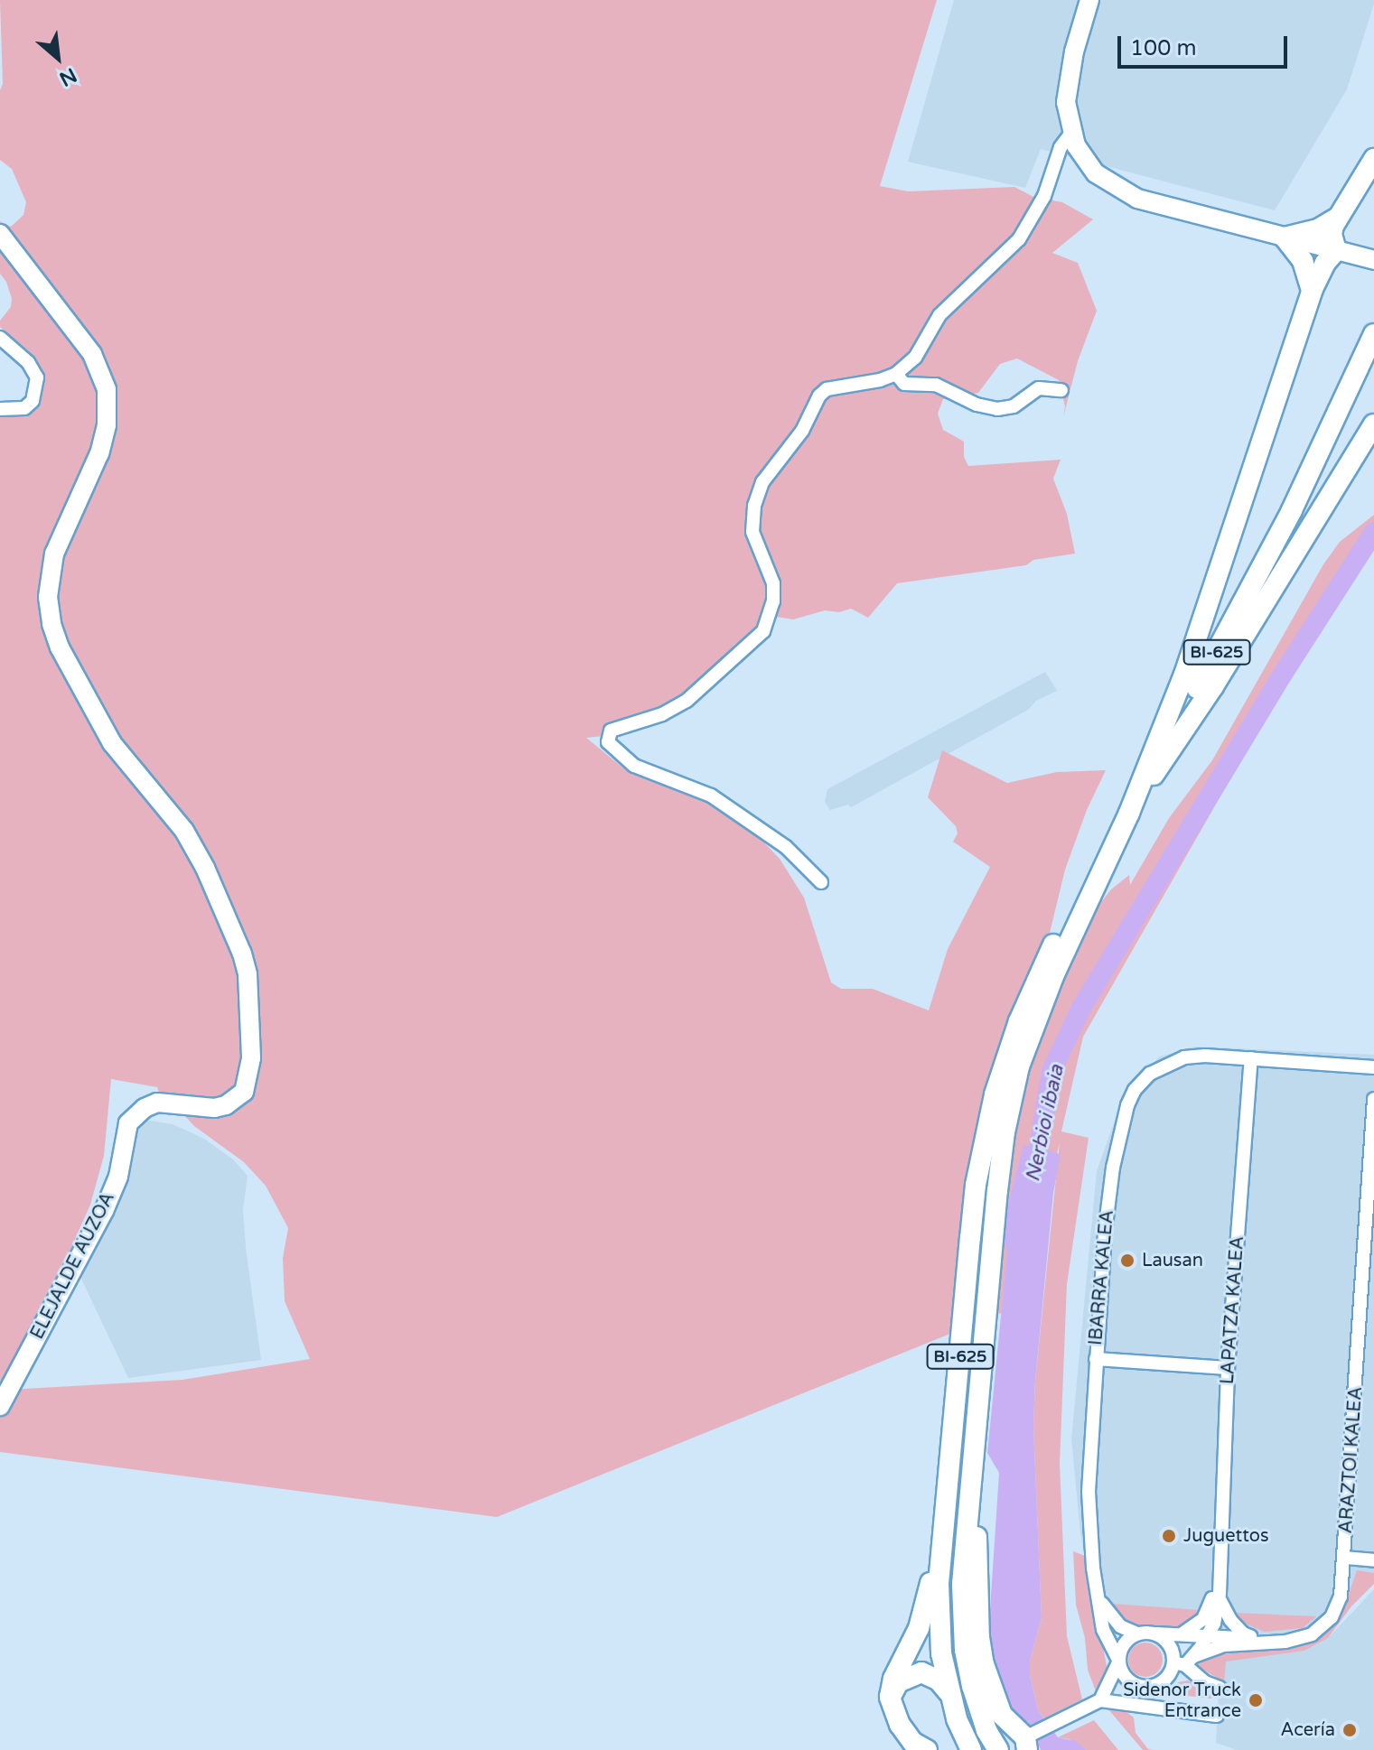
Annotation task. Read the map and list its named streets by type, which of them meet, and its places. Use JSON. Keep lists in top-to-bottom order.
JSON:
{
  "streets": {
    "main road": ["BI-625"],
    "street": [
      "ELEJALDE AUZOA",
      "IBARRA KALEA",
      "LAPATZA KALEA",
      "ARAZTOI KALEA"
    ]
  },
  "crossings": [
    ["IBARRA KALEA", "LAPATZA KALEA"]
  ],
  "water": ["Nerbioi ibaia"],
  "places": [
    "Lausan",
    "Juguettos",
    "Sidenor Truck Entrance",
    "Acería"
  ],
  "scale_bar": "100 m",
  "north": "bottom right"
}
